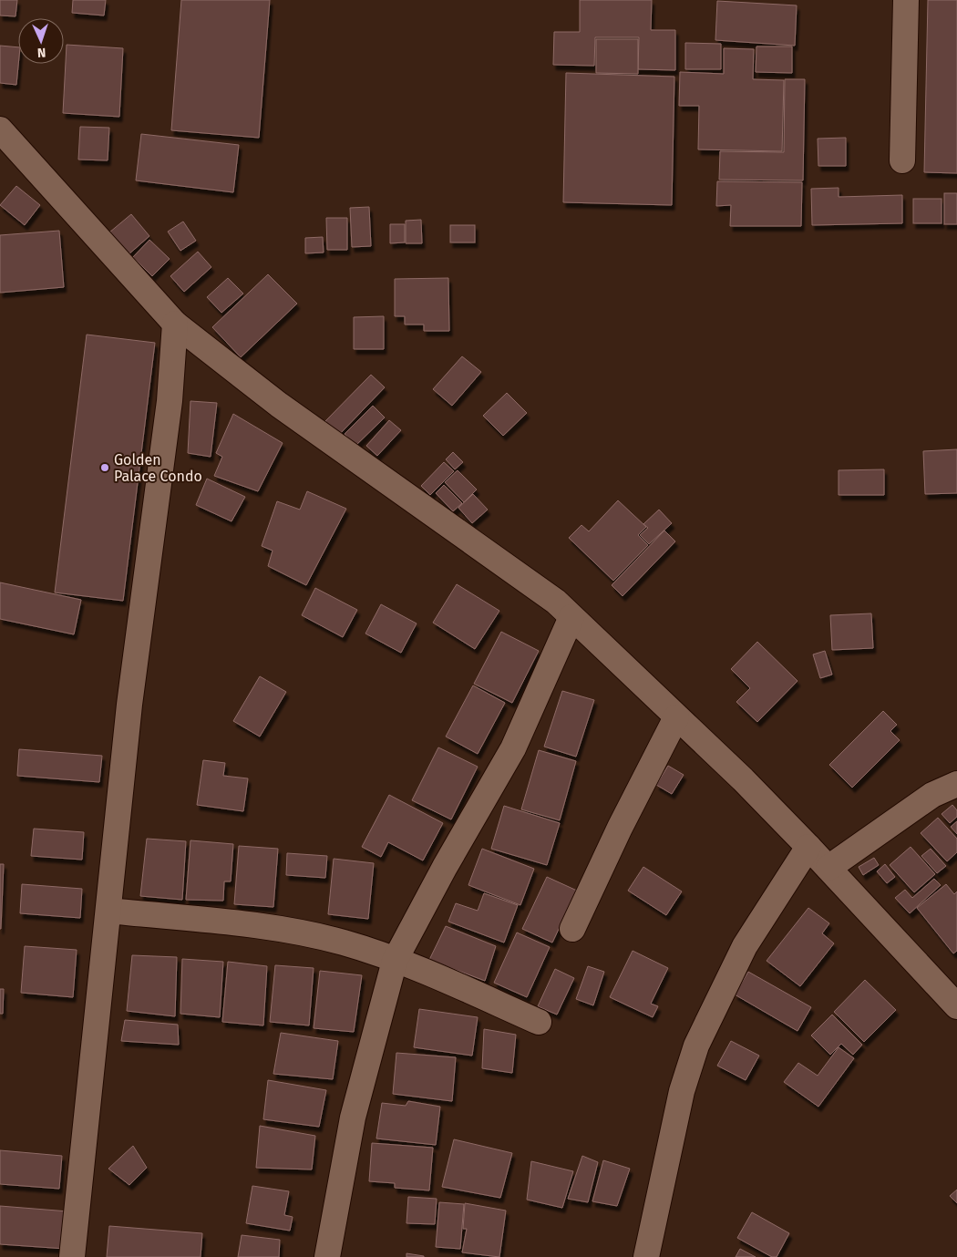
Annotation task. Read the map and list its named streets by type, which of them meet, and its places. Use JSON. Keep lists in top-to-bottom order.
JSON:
{
  "places": ["Golden Palace Condo"],
  "north": "bottom"
}
